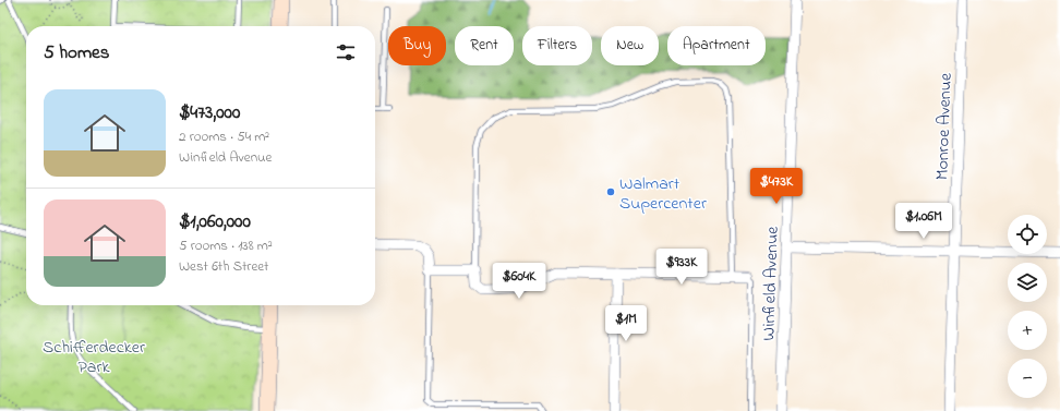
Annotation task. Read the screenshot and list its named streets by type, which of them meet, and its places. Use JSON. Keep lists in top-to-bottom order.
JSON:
{
  "streets": {
    "street": ["Monroe Avenue", "Winfield Avenue"]
  },
  "parks": ["Schifferdecker Park"],
  "places": ["Walmart Supercenter"],
  "page": {
    "chip": [
      "Buy",
      "Rent",
      "Filters",
      "New",
      "Apartment"
    ],
    "heading": "5 homes",
    "list": [
      {
        "name": "$473,000",
        "note": "2 rooms · 54 m² · Winfield Avenue"
      },
      {
        "name": "$1,060,000",
        "note": "5 rooms · 138 m² · West 6th Street"
      }
    ],
    "price": [
      "$473K",
      "$1.06M",
      "$933K",
      "$604K",
      "$1M"
    ],
    "map_buttons": ["+", "−"]
  }
}
